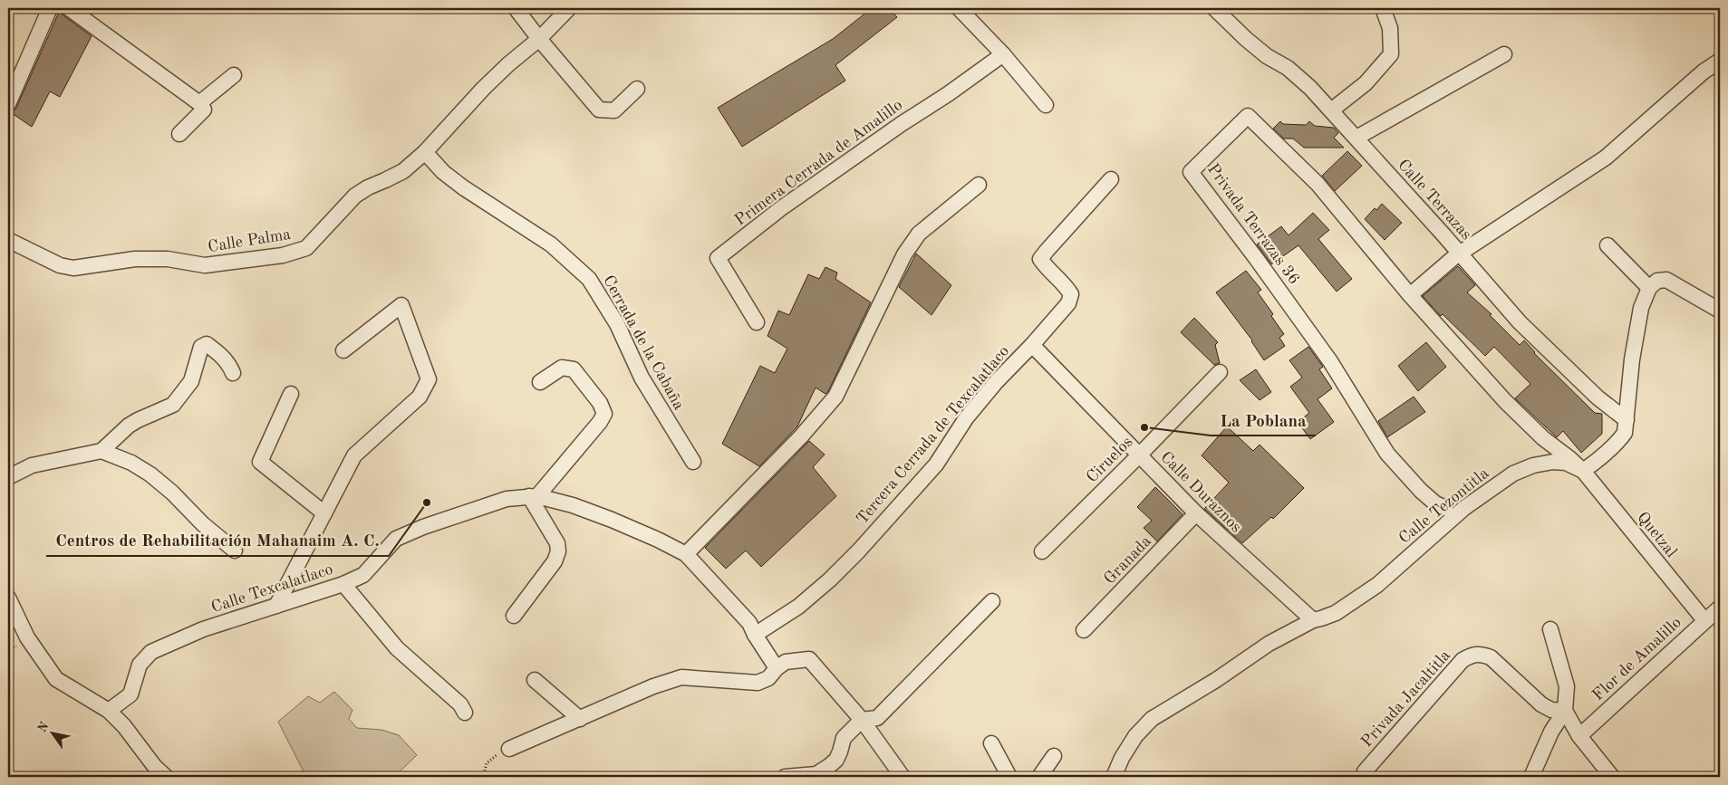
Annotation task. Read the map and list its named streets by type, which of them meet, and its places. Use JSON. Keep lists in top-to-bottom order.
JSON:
{
  "streets": {
    "street": [
      "Primera Cerrada de Amalillo",
      "Calle Terrazas",
      "Privada Terrazas 36",
      "Calle Palma",
      "Cerrada de la Cabaña",
      "Tercera Cerrada de Texcalatlaco",
      "Ciruelos",
      "Calle Duraznos",
      "Calle Tezontitla",
      "Quetzal",
      "Granada",
      "Calle Texcalatlaco",
      "Flor de Amalillo",
      "Privada Jacaltitla"
    ]
  },
  "crossings": [
    ["Privada Terrazas 36", "Calle Tezontitla"],
    ["Privada Terrazas 36", "Quetzal"],
    ["Calle Palma", "Cerrada de la Cabaña"],
    ["Tercera Cerrada de Texcalatlaco", "Calle Duraznos"],
    ["Tercera Cerrada de Texcalatlaco", "Calle Texcalatlaco"],
    ["Ciruelos", "Calle Duraznos"],
    ["Calle Duraznos", "Calle Tezontitla"],
    ["Calle Duraznos", "Granada"],
    ["Calle Tezontitla", "Quetzal"],
    ["Quetzal", "Flor de Amalillo"]
  ],
  "places": ["La Poblana", "Centros de Rehabilitación Mahanaim A. C."],
  "north": "top left"
}
